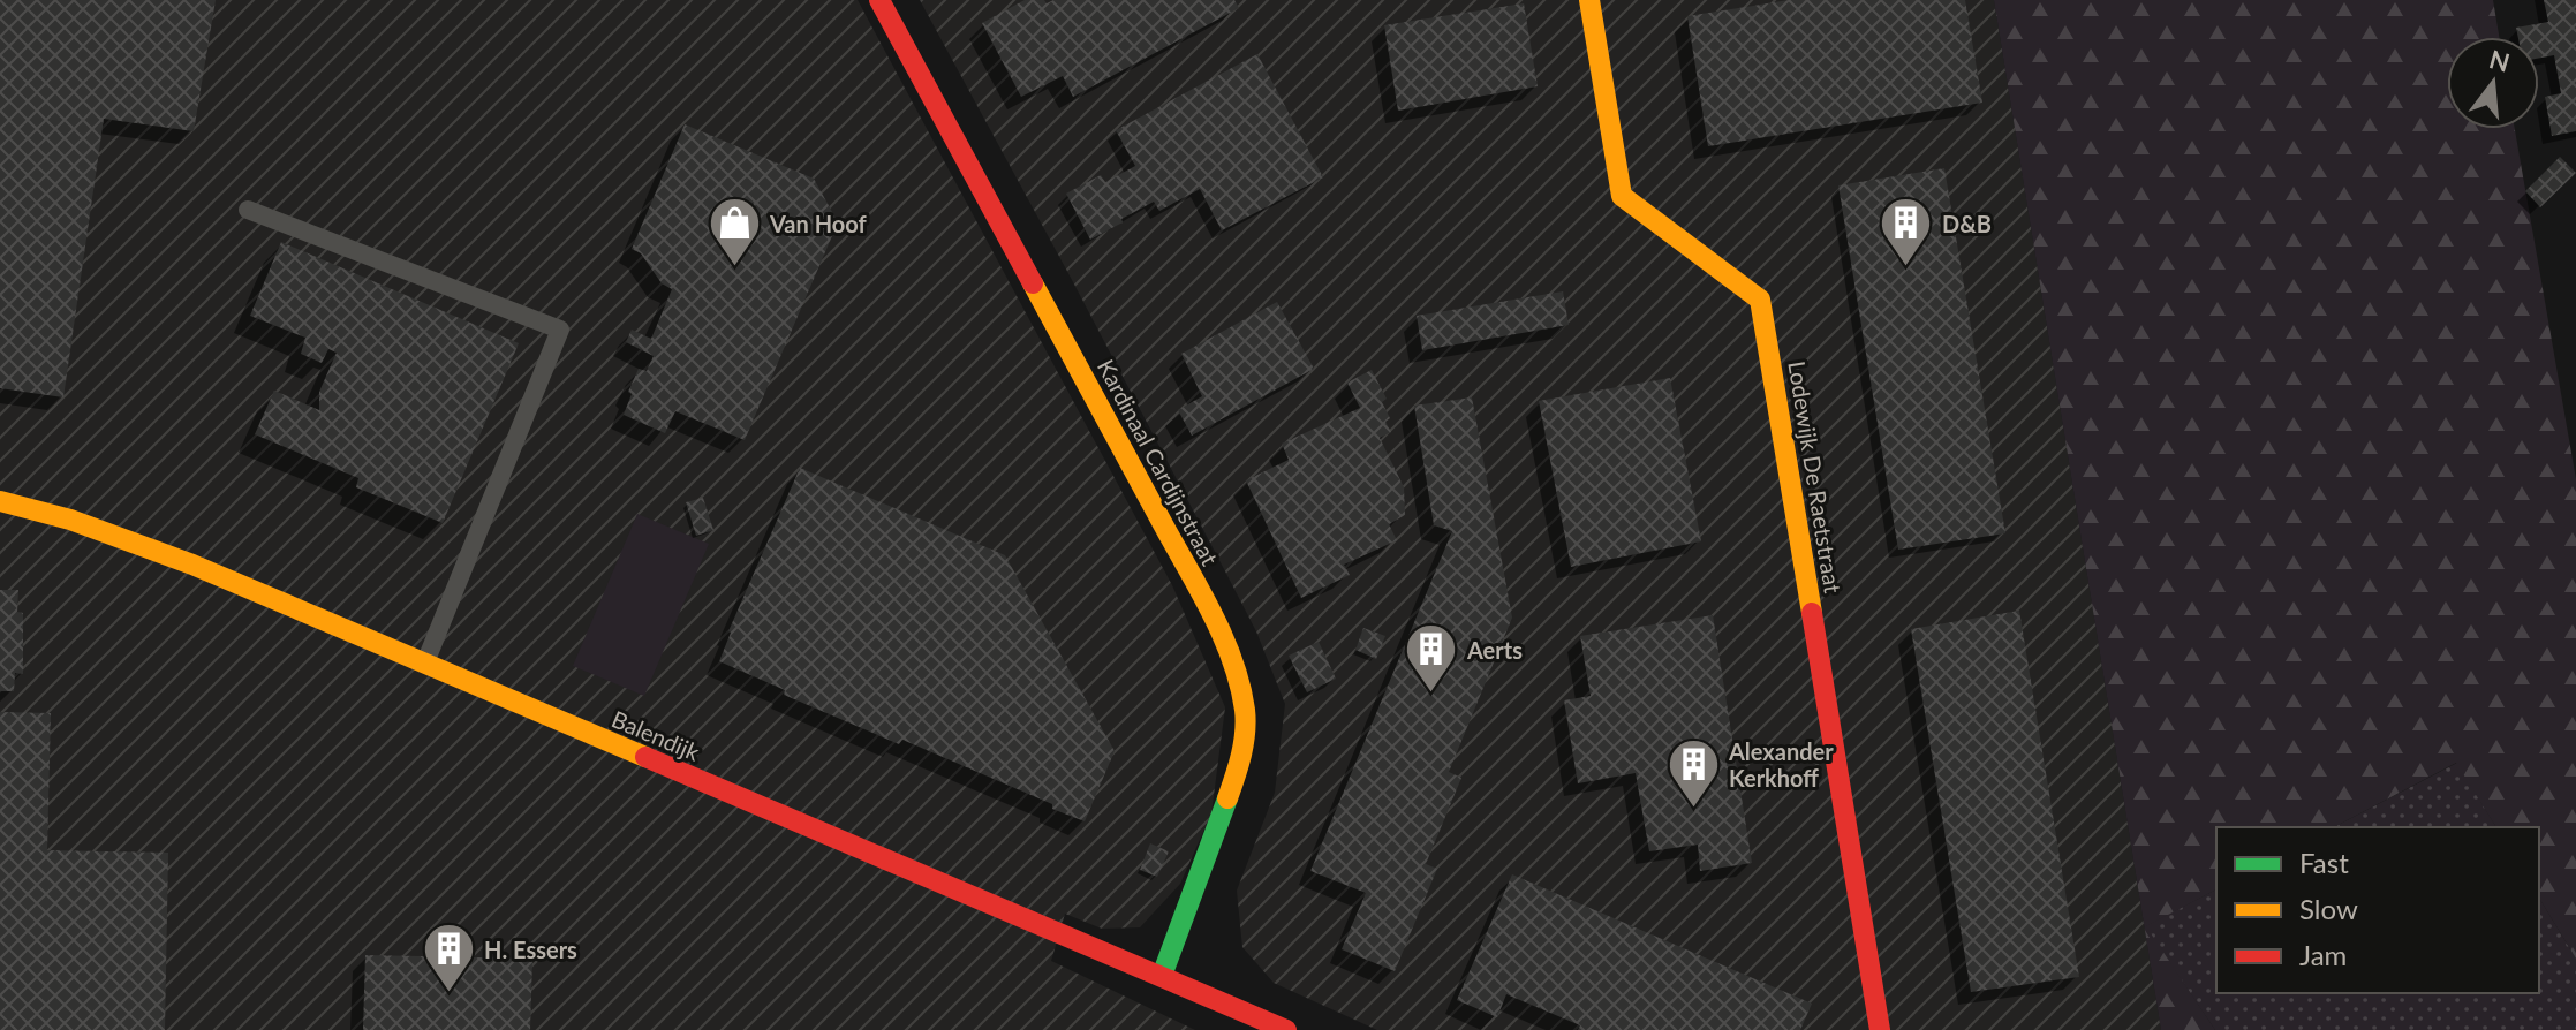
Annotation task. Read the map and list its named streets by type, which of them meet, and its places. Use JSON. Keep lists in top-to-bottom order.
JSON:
{
  "streets": {
    "street": ["Kardinaal Cardijnstraat", "Lodewijk De Raetstraat", "Balendijk"]
  },
  "crossings": [
    ["Kardinaal Cardijnstraat", "Balendijk"]
  ],
  "places": {
    "shop": ["Van Hoof"],
    "building": [
      "D&B",
      "Aerts",
      "Alexander Kerkhoff",
      "H. Essers"
    ]
  },
  "legend": ["Fast", "Slow", "Jam"],
  "north": "top"
}
